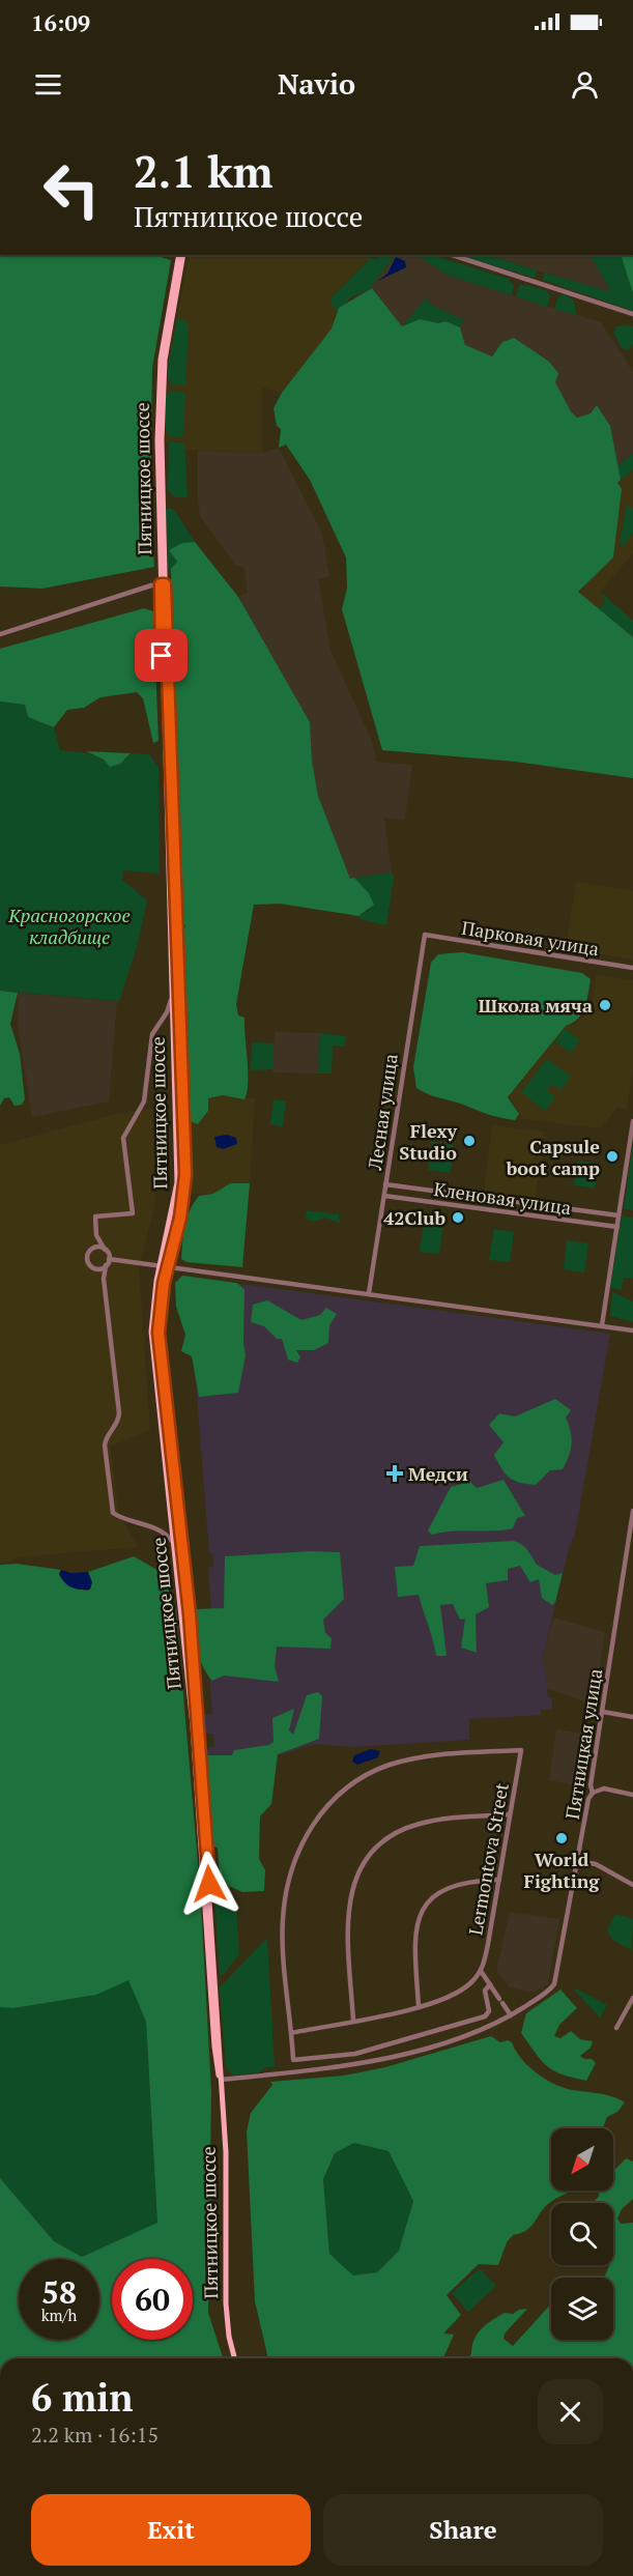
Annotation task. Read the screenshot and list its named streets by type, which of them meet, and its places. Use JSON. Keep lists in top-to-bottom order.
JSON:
{
  "streets": {
    "main road": ["Пятницкое шоссе"],
    "street": [
      "Парковая улица",
      "Лесная улица",
      "Кленовая улица",
      "Пятницкая улица",
      "Lermontova Street"
    ]
  },
  "crossings": [
    ["Парковая улица", "Лесная улица"],
    ["Лесная улица", "Кленовая улица"]
  ],
  "parks": ["Красногорское кладбище"],
  "places": {
    "other": [
      "Школа мяча",
      "Flexy Studio",
      "Capsule boot camp",
      "42Club",
      "World Fighting"
    ],
    "health": ["Медси"]
  },
  "north": "bottom left",
  "page": {
    "status": "16:09",
    "header": "Navio",
    "turn": ["2.1 km", "Пятницкое шоссе"],
    "speed": "58 km/h",
    "limit": "60",
    "heading": ["6 min", "2.2 km · 16:15"],
    "buttons": ["Exit", "Share"]
  }
}
